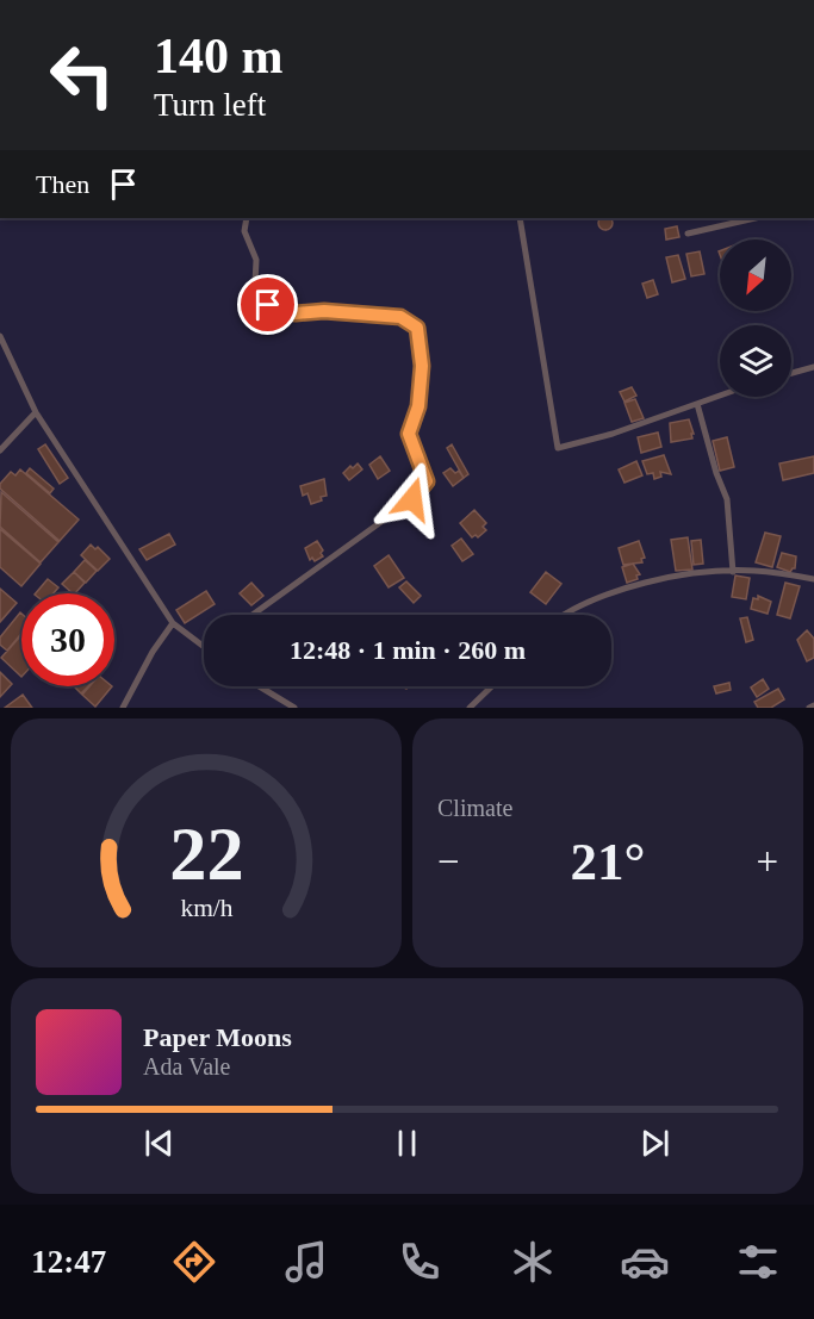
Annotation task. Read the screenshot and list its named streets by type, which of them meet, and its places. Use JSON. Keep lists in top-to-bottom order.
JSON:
{
  "north": "bottom left",
  "page": {
    "turn": ["140 m", "Turn left"],
    "then": "Then",
    "limit": "30",
    "trip": "12:48 · 1 min · 260 m",
    "tile": "Climate",
    "heat": ["−", "21°", "+"],
    "song": ["Paper Moons", "Ada Vale"],
    "tabs": "12:47",
    "gauge": ["22", "km/h"]
  }
}
